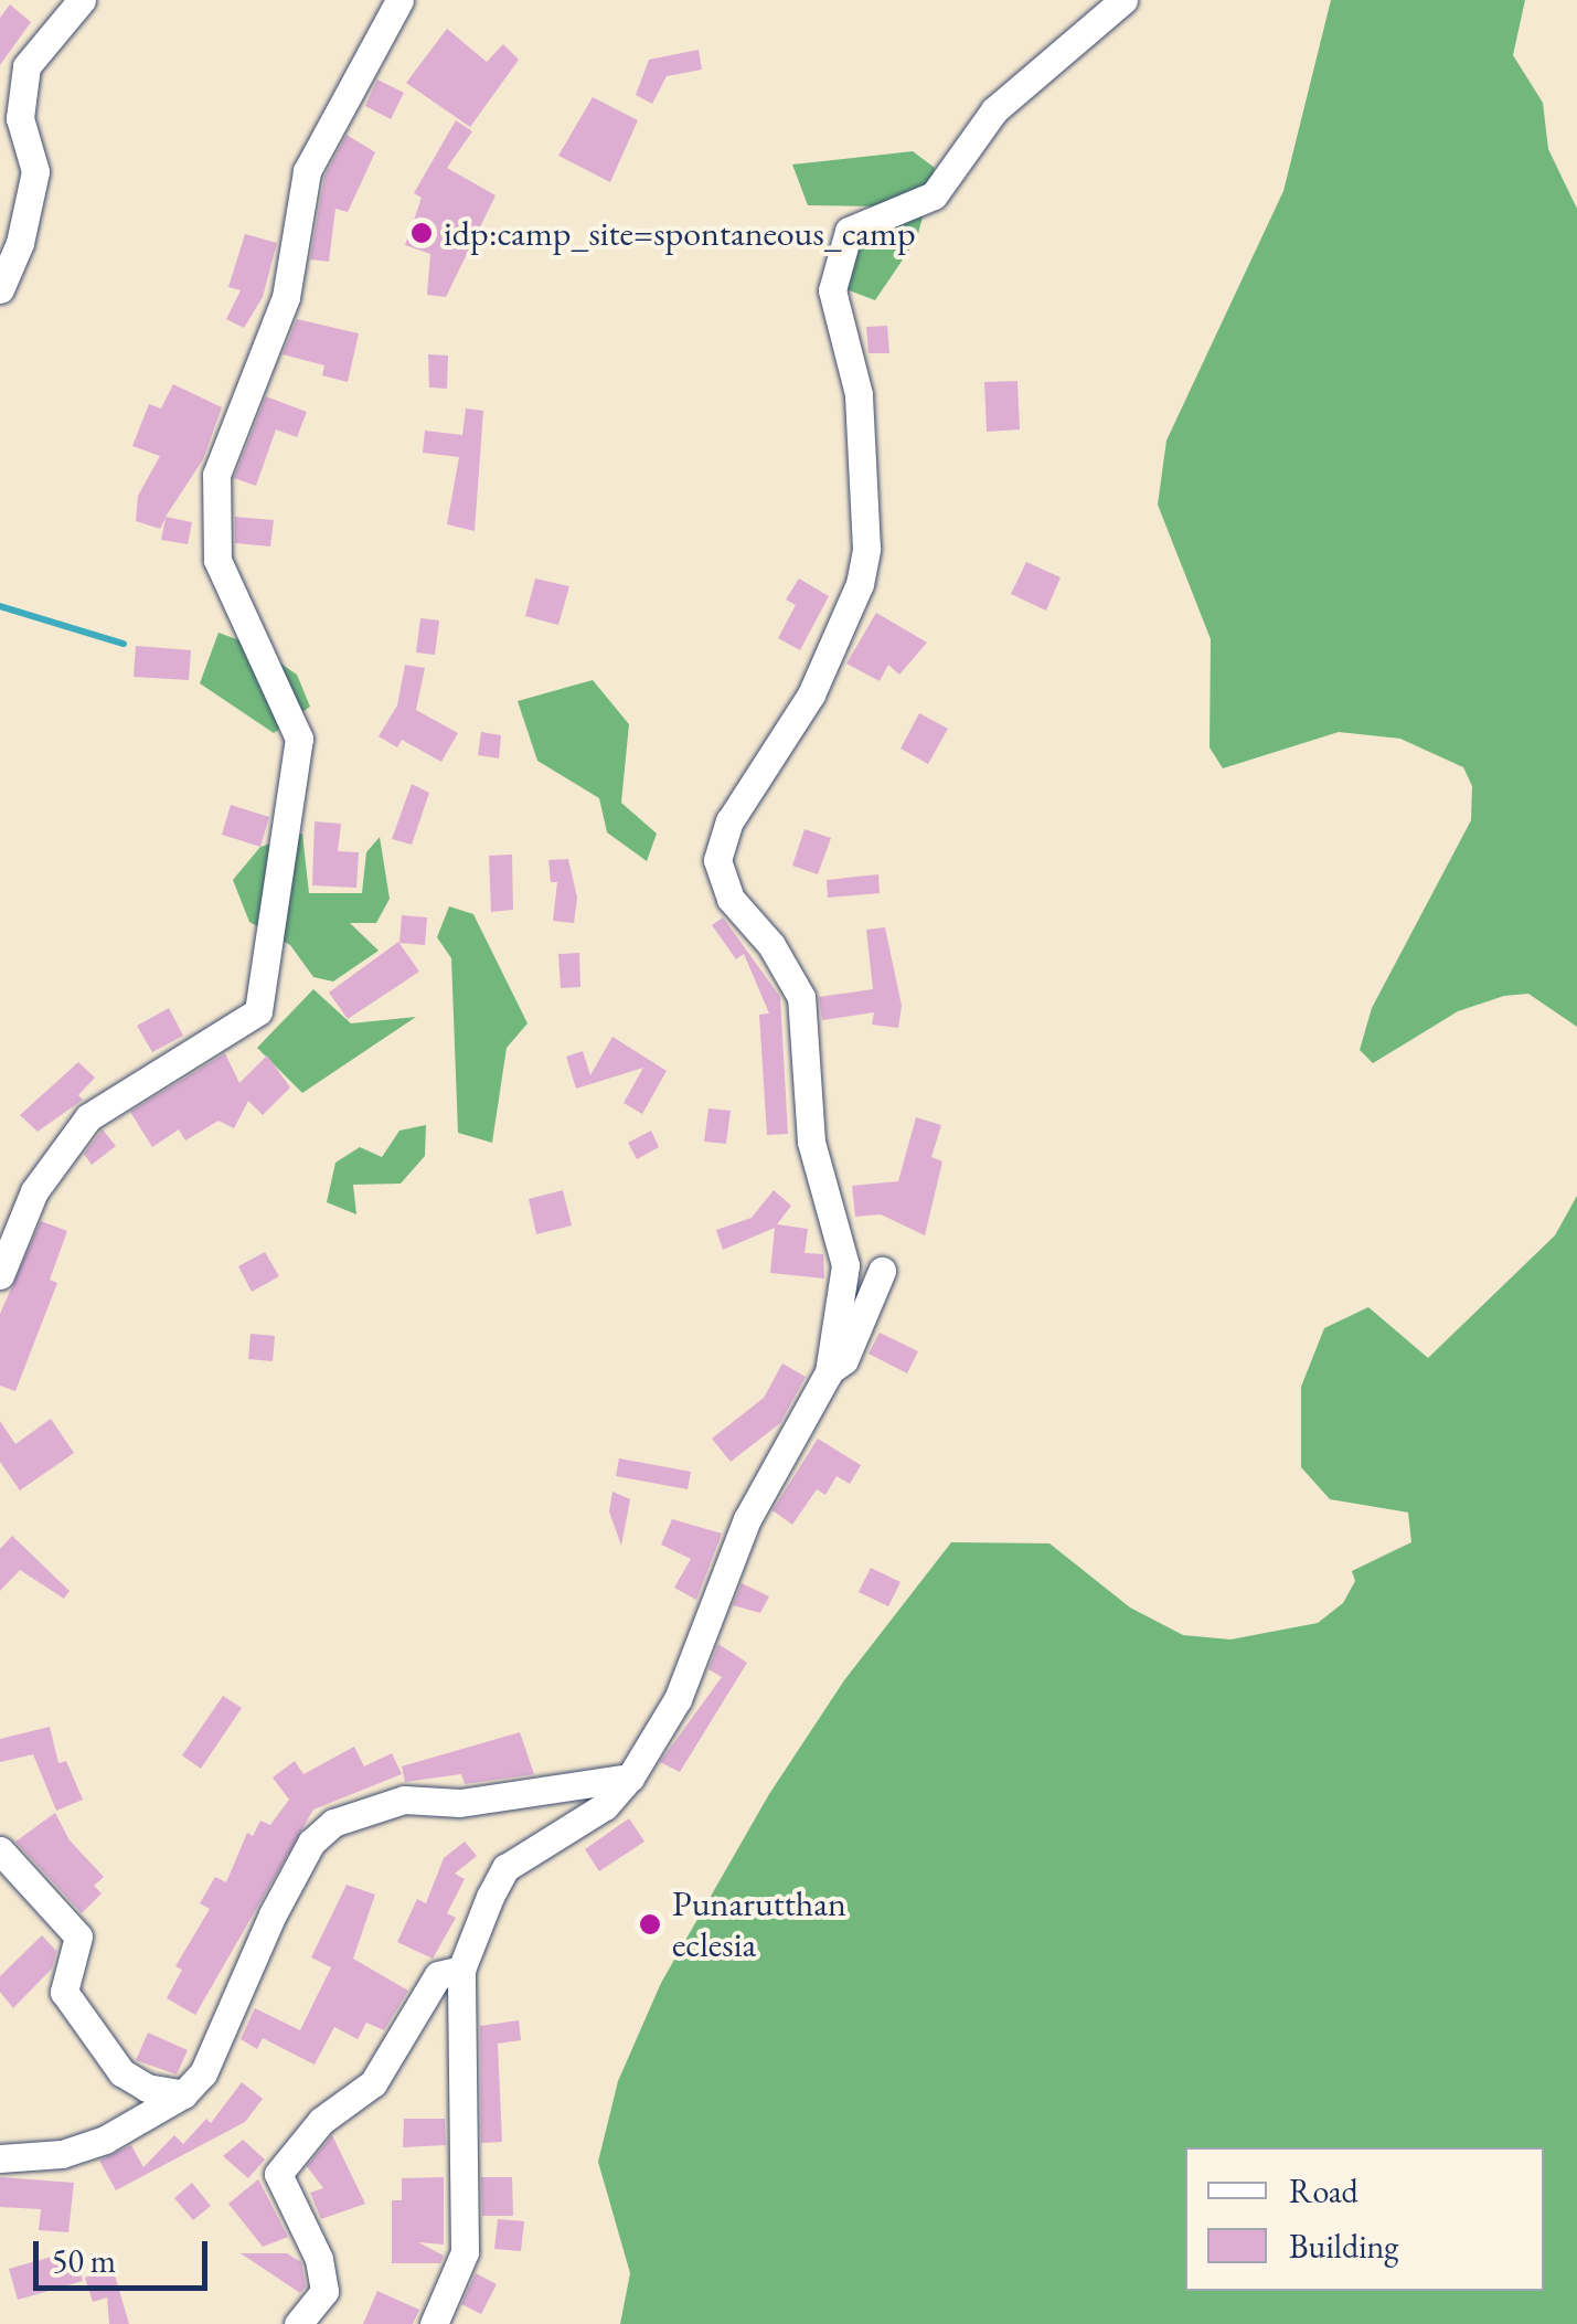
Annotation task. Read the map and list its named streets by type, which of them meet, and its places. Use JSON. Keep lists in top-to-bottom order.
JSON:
{
  "places": ["idp:camp_site=spontaneous_camp", "Punarutthan eclesia"],
  "legend": ["Road", "Building"],
  "scale_bar": "50 m"
}
